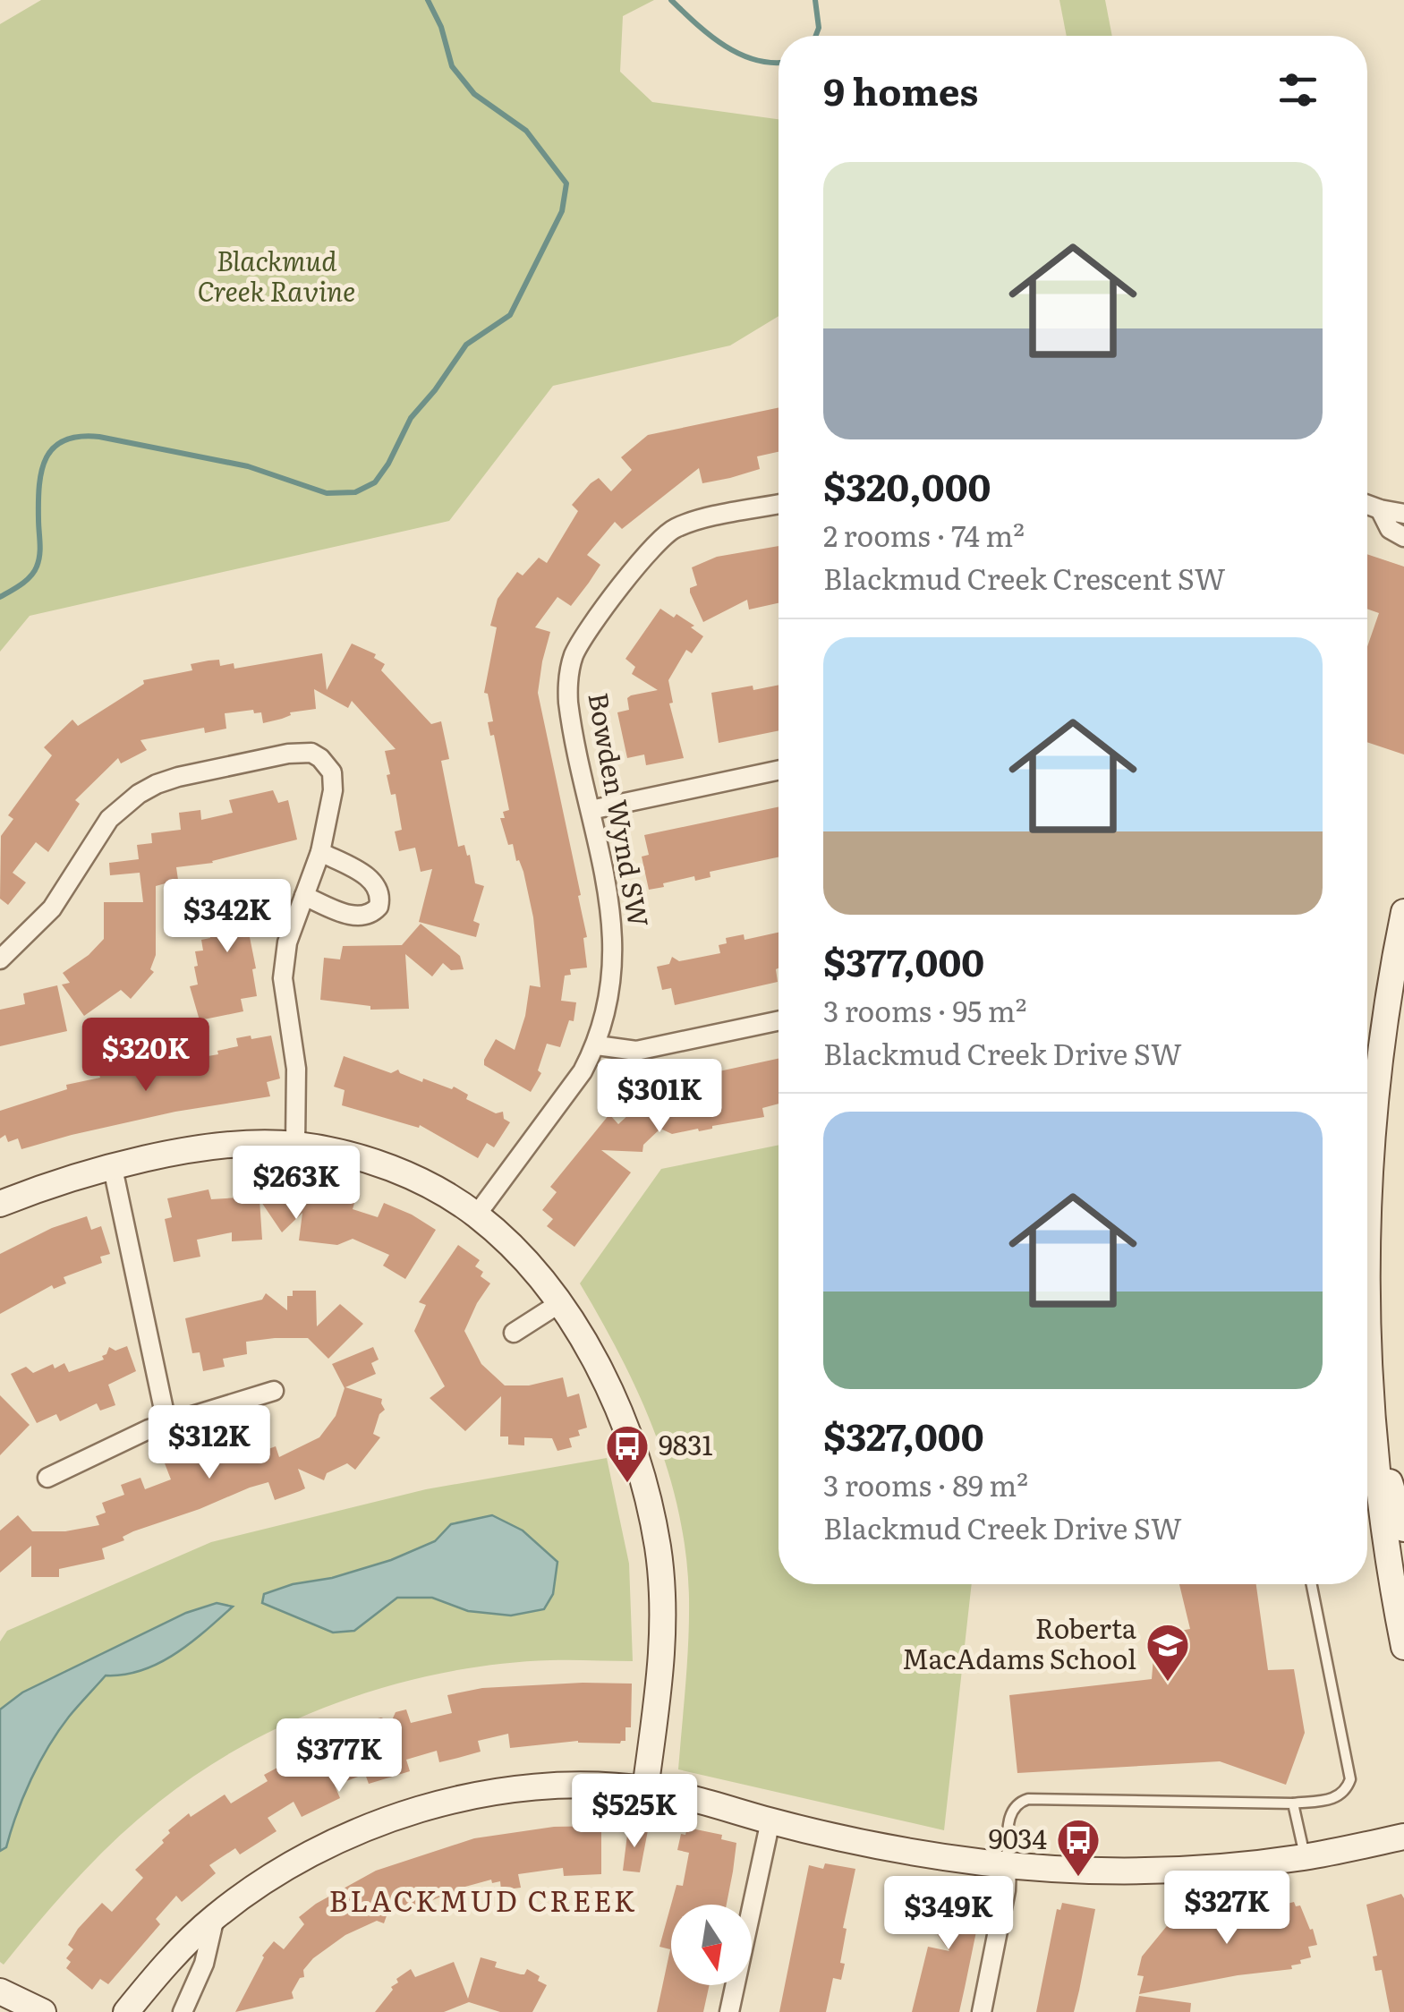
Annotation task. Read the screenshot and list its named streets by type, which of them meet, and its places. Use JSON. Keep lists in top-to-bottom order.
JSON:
{
  "streets": {
    "street": ["Bowden Wynd SW"]
  },
  "districts": ["BLACKMUD CREEK"],
  "parks": ["Blackmud Creek Ravine"],
  "places": {
    "bus stop": ["9831", "9034"],
    "school or university": ["Roberta MacAdams School"]
  },
  "north": "bottom",
  "page": {
    "heading": "9 homes",
    "list": [
      {
        "name": "$320,000",
        "note": "2 rooms · 74 m² · Blackmud Creek Crescent SW"
      },
      {
        "name": "$377,000",
        "note": "3 rooms · 95 m² · Blackmud Creek Drive SW"
      },
      {
        "name": "$327,000",
        "note": "3 rooms · 89 m² · Blackmud Creek Drive SW"
      }
    ],
    "price": [
      "$342K",
      "$320K",
      "$301K",
      "$263K",
      "$312K",
      "$377K",
      "$525K",
      "$327K",
      "$349K"
    ]
  }
}
